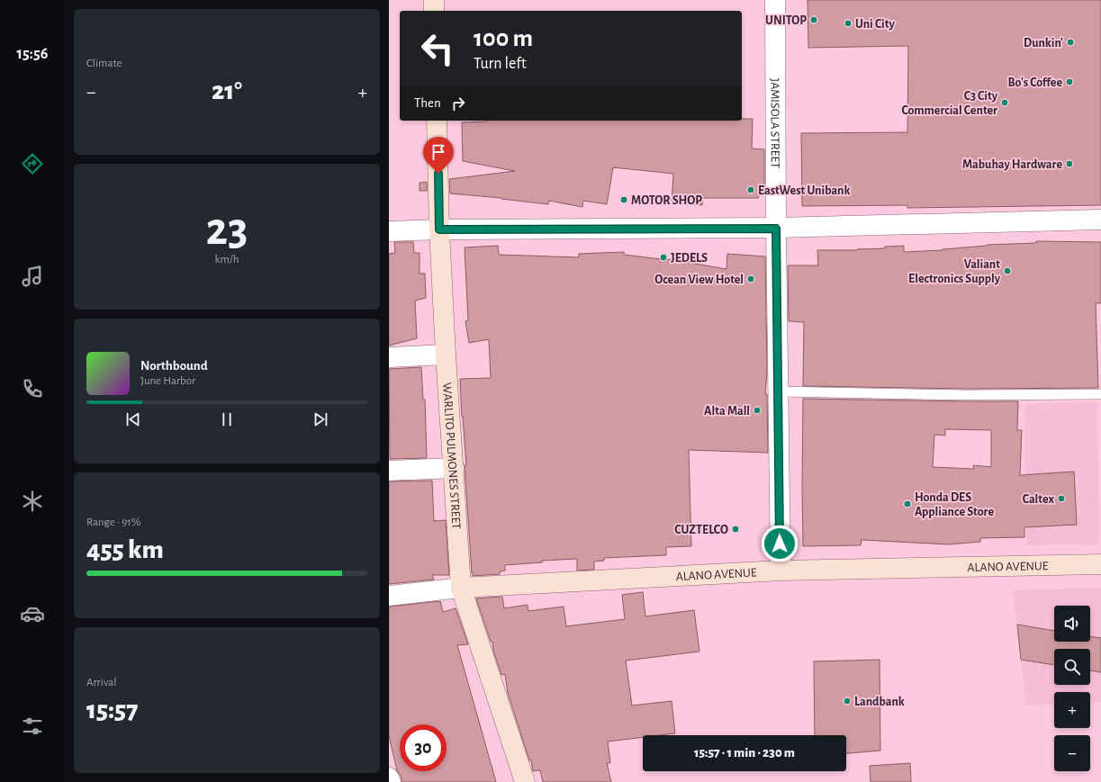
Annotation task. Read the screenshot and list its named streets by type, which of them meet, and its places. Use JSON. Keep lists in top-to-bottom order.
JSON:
{
  "streets": {
    "street": ["JAMISOLA STREET", "WARLITO PULMONES STREET", "ALANO AVENUE"]
  },
  "crossings": [
    ["JAMISOLA STREET", "ALANO AVENUE"],
    ["WARLITO PULMONES STREET", "ALANO AVENUE"]
  ],
  "places": [
    "UNITOP",
    "Uni City",
    "Dunkin'",
    "Bo's Coffee",
    "C3 City Commercial Center",
    "Mabuhay Hardware",
    "EastWest Unibank",
    "MOTOR SHOP",
    "JEDELS",
    "Valiant Electronics Supply",
    "Ocean View Hotel",
    "Alta Mall",
    "Caltex",
    "Honda DES Appliance Store",
    "CUZTELCO",
    "Landbank"
  ],
  "page": {
    "tabs": "15:56",
    "tile": [
      "Climate",
      ["23", "km/h"],
      ["Range · 91%", "455 km"],
      ["Arrival", "15:57"]
    ],
    "turn": ["100 m", "Turn left"],
    "heat": ["−", "21°", "+"],
    "then": "Then",
    "song": ["Northbound", "June Harbor"],
    "map_buttons": ["+", "−"],
    "limit": "30",
    "trip": "15:57 · 1 min · 230 m"
  }
}
